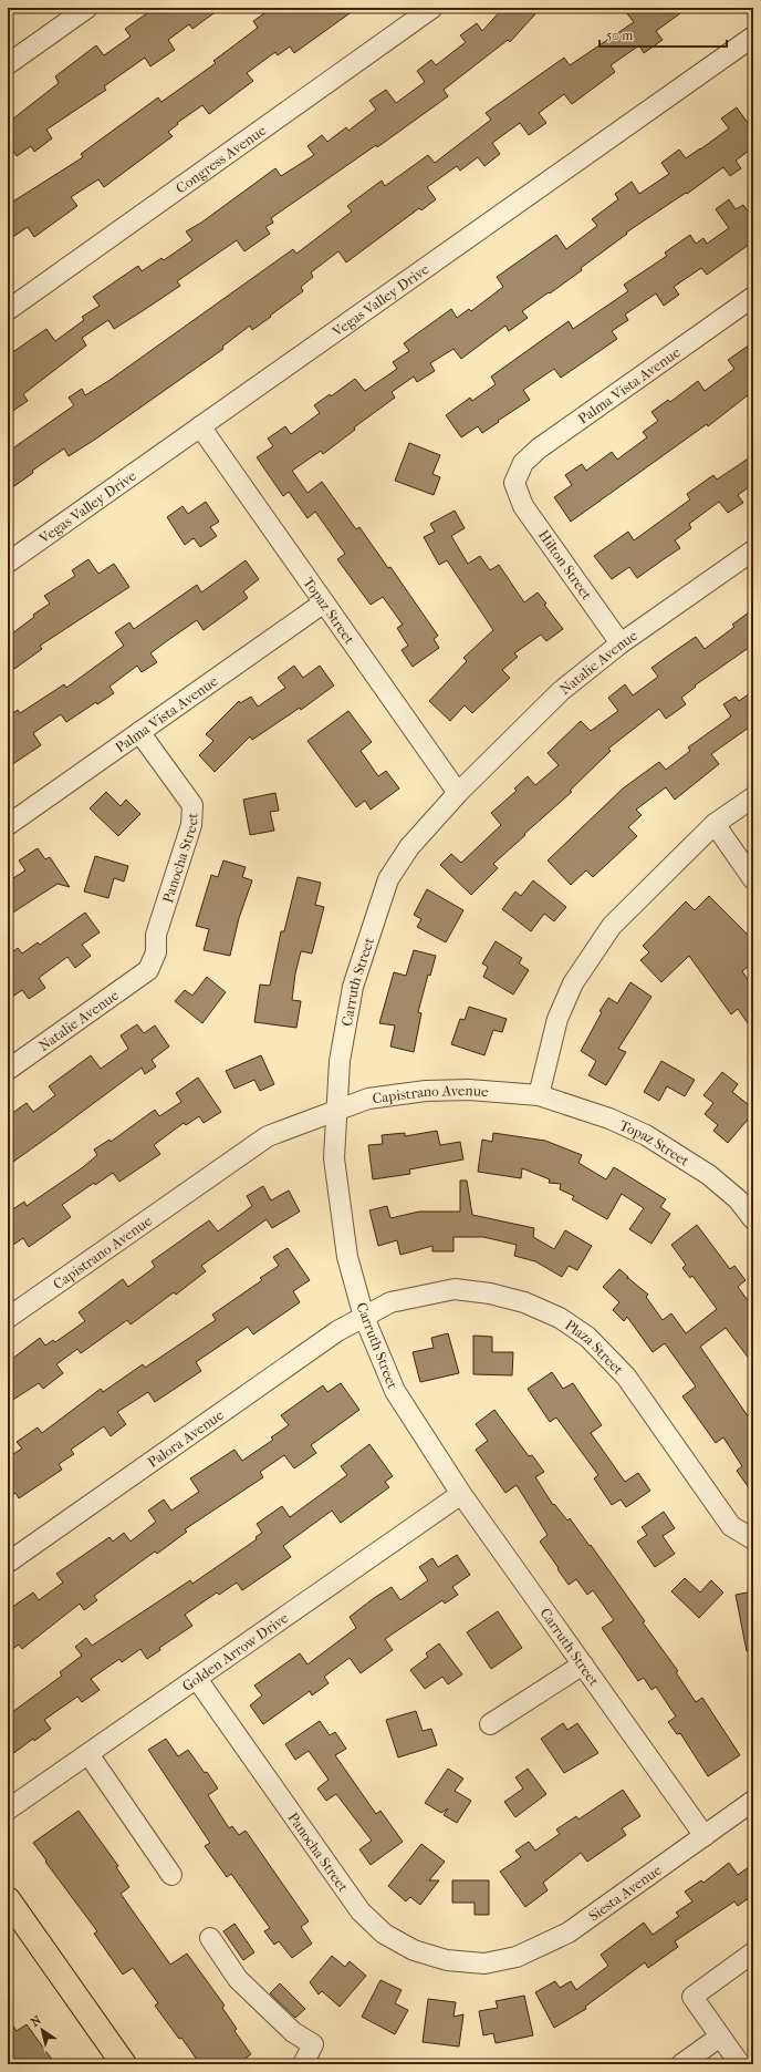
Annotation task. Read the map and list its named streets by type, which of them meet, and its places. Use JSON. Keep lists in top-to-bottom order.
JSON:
{
  "streets": {
    "street": [
      "Congress Avenue",
      "Vegas Valley Drive",
      "Palma Vista Avenue",
      "Hilton Street",
      "Topaz Street",
      "Natalie Avenue",
      "Panocha Street",
      "Carruth Street",
      "Capistrano Avenue",
      "Plaza Street",
      "Palora Avenue",
      "Golden Arrow Drive",
      "Siesta Avenue"
    ]
  },
  "crossings": [
    ["Vegas Valley Drive", "Topaz Street"],
    ["Palma Vista Avenue", "Hilton Street"],
    ["Palma Vista Avenue", "Topaz Street"],
    ["Palma Vista Avenue", "Panocha Street"],
    ["Hilton Street", "Natalie Avenue"],
    ["Topaz Street", "Natalie Avenue"],
    ["Topaz Street", "Carruth Street"],
    ["Topaz Street", "Capistrano Avenue"],
    ["Natalie Avenue", "Panocha Street"],
    ["Natalie Avenue", "Carruth Street"],
    ["Panocha Street", "Golden Arrow Drive"],
    ["Panocha Street", "Siesta Avenue"],
    ["Carruth Street", "Capistrano Avenue"],
    ["Carruth Street", "Plaza Street"],
    ["Carruth Street", "Palora Avenue"],
    ["Carruth Street", "Golden Arrow Drive"],
    ["Carruth Street", "Siesta Avenue"],
    ["Plaza Street", "Palora Avenue"]
  ],
  "scale_bar": "50 m",
  "north": "top left"
}
